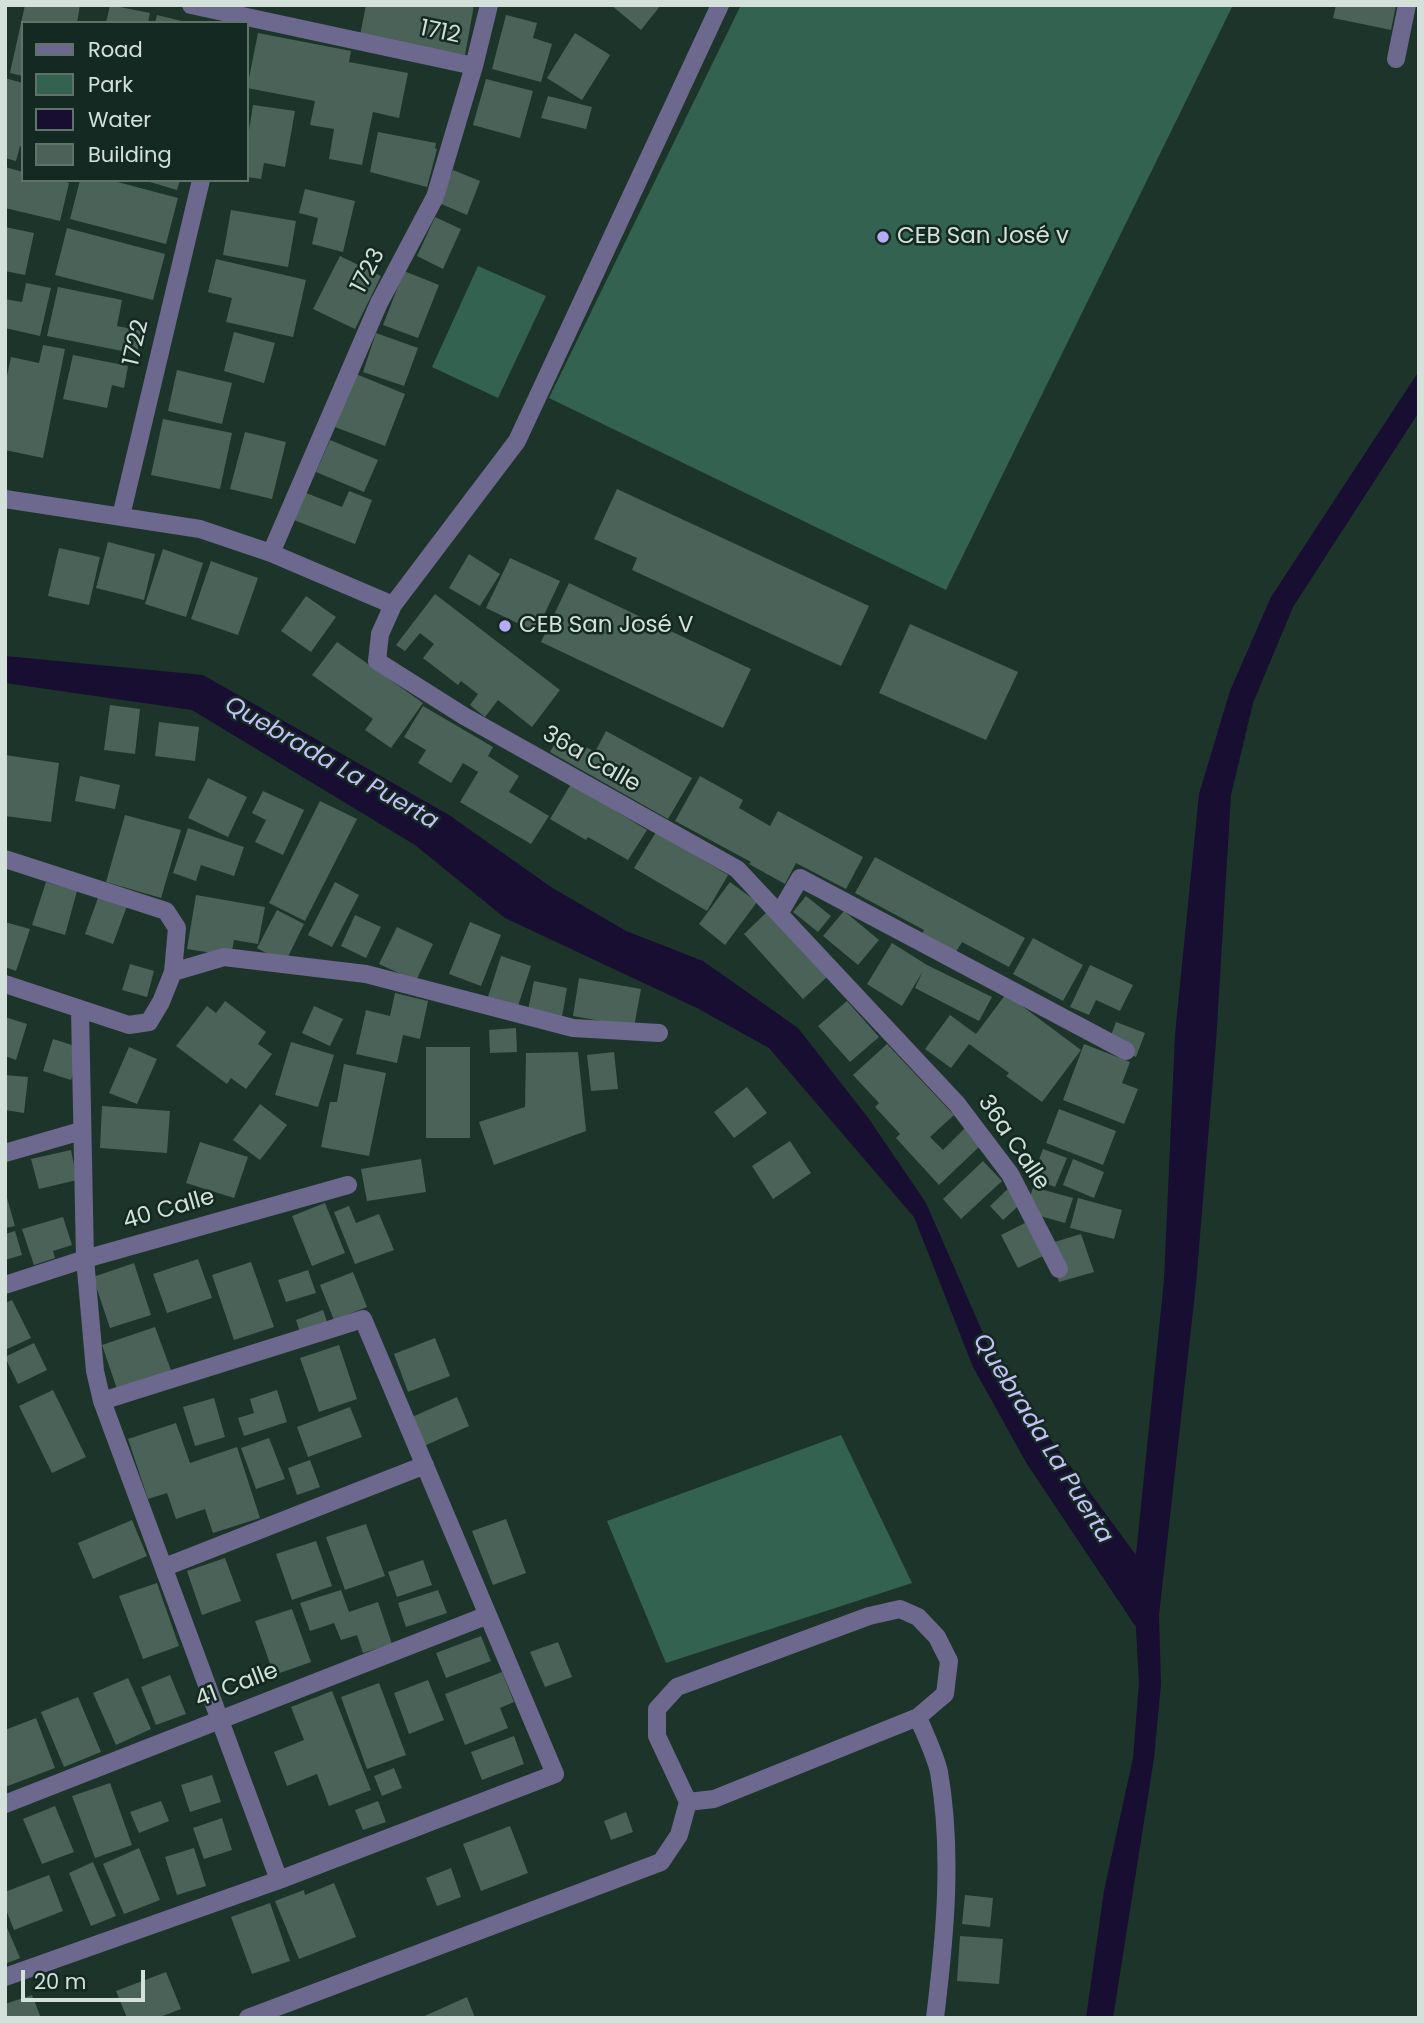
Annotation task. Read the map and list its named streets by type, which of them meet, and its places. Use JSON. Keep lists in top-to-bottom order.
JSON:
{
  "streets": {
    "street": [
      "1712",
      "1723",
      "1722",
      "36a Calle",
      "40 Calle",
      "41 Calle"
    ]
  },
  "crossings": [
    ["1712", "1723"]
  ],
  "water": ["Quebrada La Puerta"],
  "places": ["CEB San José v", "CEB San José V"],
  "legend": [
    "Road",
    "Park",
    "Water",
    "Building"
  ],
  "scale_bar": "20 m"
}
